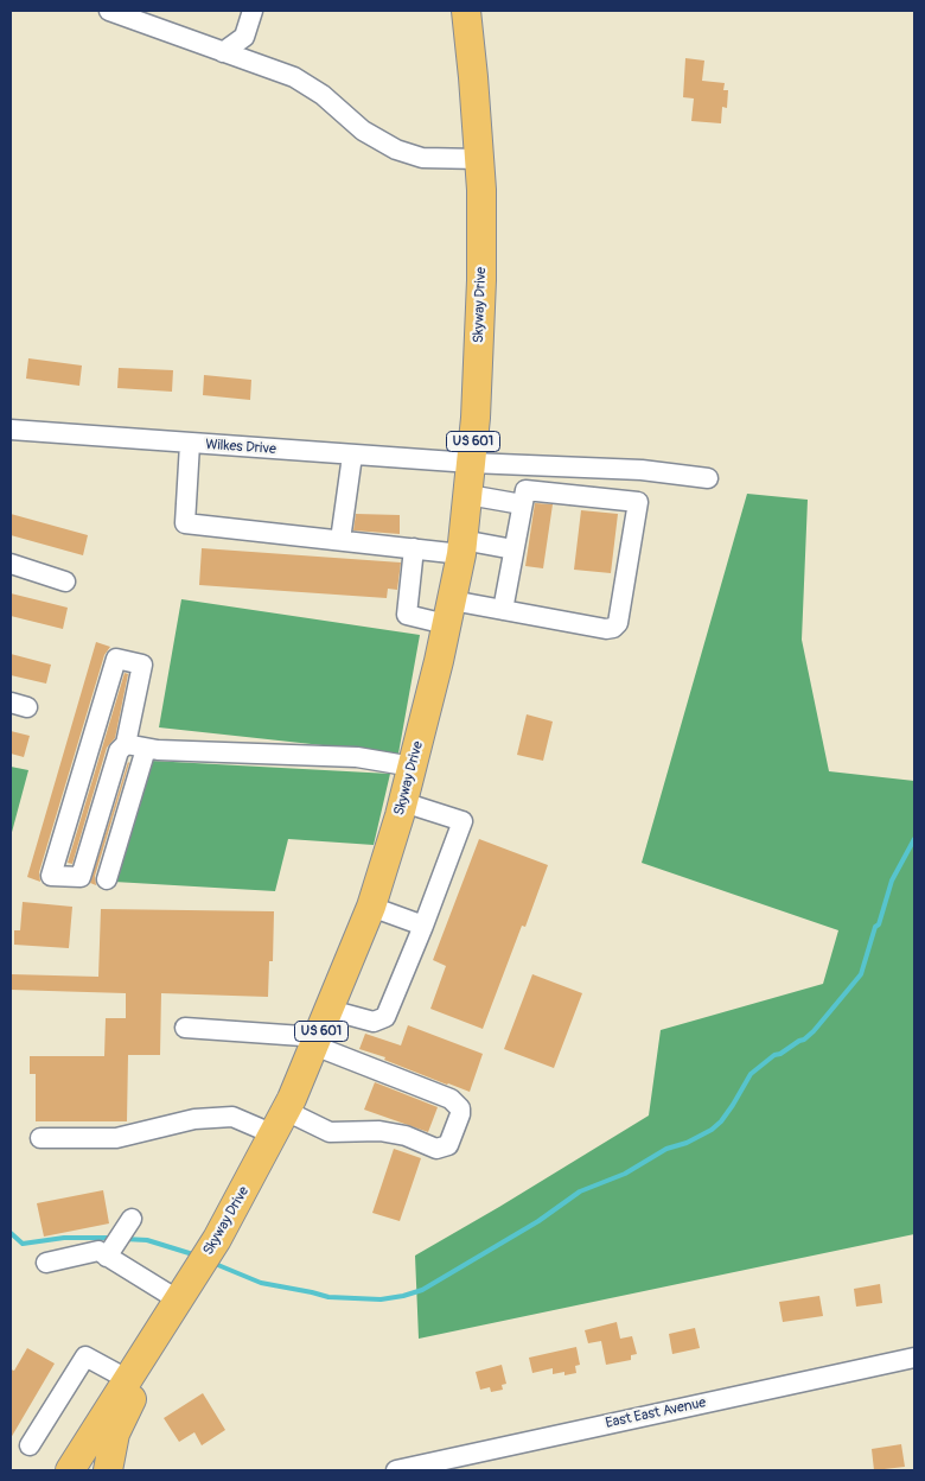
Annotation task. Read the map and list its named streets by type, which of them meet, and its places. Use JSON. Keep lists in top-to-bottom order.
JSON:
{
  "streets": {
    "highway": ["Skyway Drive", "US 601"],
    "street": ["Wilkes Drive", "East East Avenue"]
  },
  "crossings": [
    ["Skyway Drive", "US 601"],
    ["Skyway Drive", "Wilkes Drive"]
  ]
}
